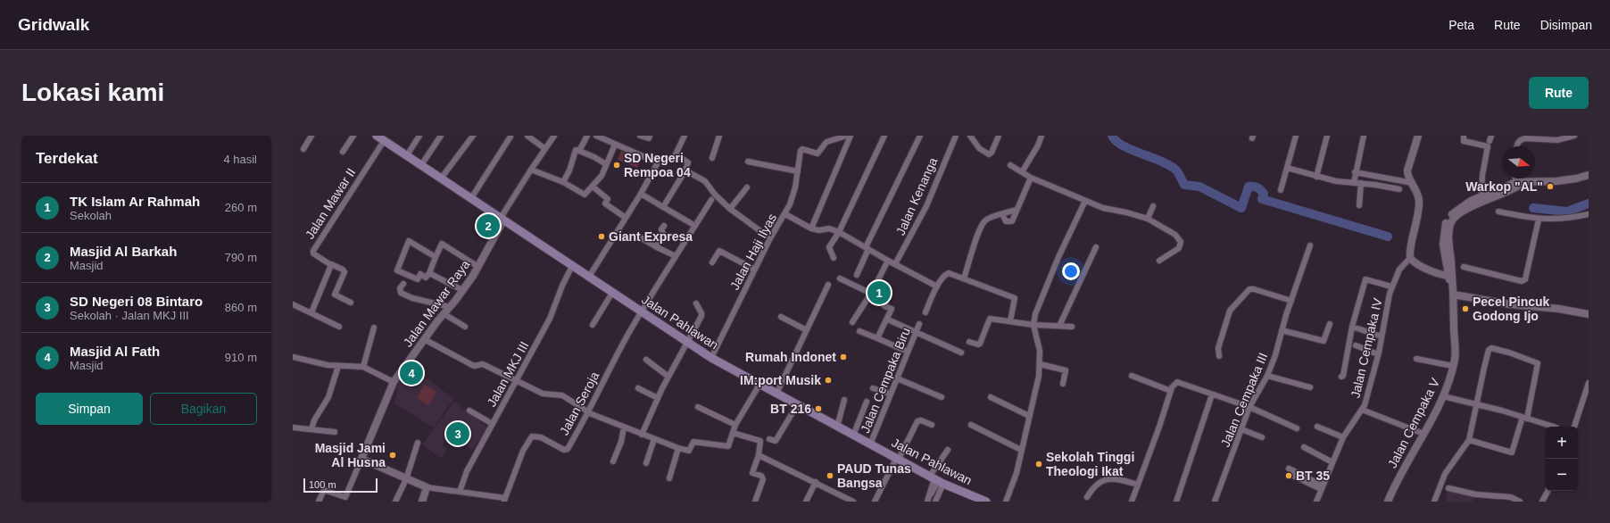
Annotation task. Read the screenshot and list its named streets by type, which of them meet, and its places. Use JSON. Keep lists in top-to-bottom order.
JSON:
{
  "streets": {
    "main road": ["Jalan Pahlawan"],
    "street": [
      "Jalan Kenanga",
      "Jalan Mawar II",
      "Jalan Haji Ilyas",
      "Jalan Mawar Raya",
      "Jalan Cempaka IV",
      "Jalan MKJ III",
      "Jalan Cempaka Biru",
      "Jalan Cempaka III",
      "Jalan Seroja",
      "Jalan Cempaka V"
    ]
  },
  "crossings": [
    ["Jalan Mawar II", "Jalan Pahlawan"],
    ["Jalan Haji Ilyas", "Jalan Pahlawan"],
    ["Jalan Mawar Raya", "Jalan Pahlawan"],
    ["Jalan Pahlawan", "Jalan MKJ III"],
    ["Jalan Pahlawan", "Jalan Cempaka Biru"],
    ["Jalan Pahlawan", "Jalan Seroja"]
  ],
  "places": [
    "SD Negeri Rempoa 04",
    "Warkop \"AL\"",
    "Giant Expresa",
    "Pecel Pincuk Godong Ijo",
    "Rumah Indonet",
    "IM:port Musik",
    "BT 216",
    "Masjid Jami Al Husna",
    "Sekolah Tinggi Theologi Ikat",
    "PAUD Tunas Bangsa",
    "BT 35"
  ],
  "scale_bar": "100 m",
  "north": "right",
  "page": {
    "header": "Gridwalk",
    "nav": ["Peta", "Rute", "Disimpan"],
    "buttons": [
      "Rute",
      ["Simpan", "Bagikan"]
    ],
    "title": "Lokasi kami",
    "heading": ["Terdekat", "4 hasil"],
    "list": [
      {
        "mark": "1",
        "name": "TK Islam Ar Rahmah",
        "note": "Sekolah",
        "value": "260 m"
      },
      {
        "mark": "2",
        "name": "Masjid Al Barkah",
        "note": "Masjid",
        "value": "790 m"
      },
      {
        "mark": "3",
        "name": "SD Negeri 08 Bintaro",
        "note": "Sekolah · Jalan MKJ III",
        "value": "860 m"
      },
      {
        "mark": "4",
        "name": "Masjid Al Fath",
        "note": "Masjid",
        "value": "910 m"
      }
    ],
    "pins": [
      "2",
      "1",
      "4",
      "3"
    ],
    "map_buttons": ["+", "−"],
    "scale": "100 m"
  }
}
